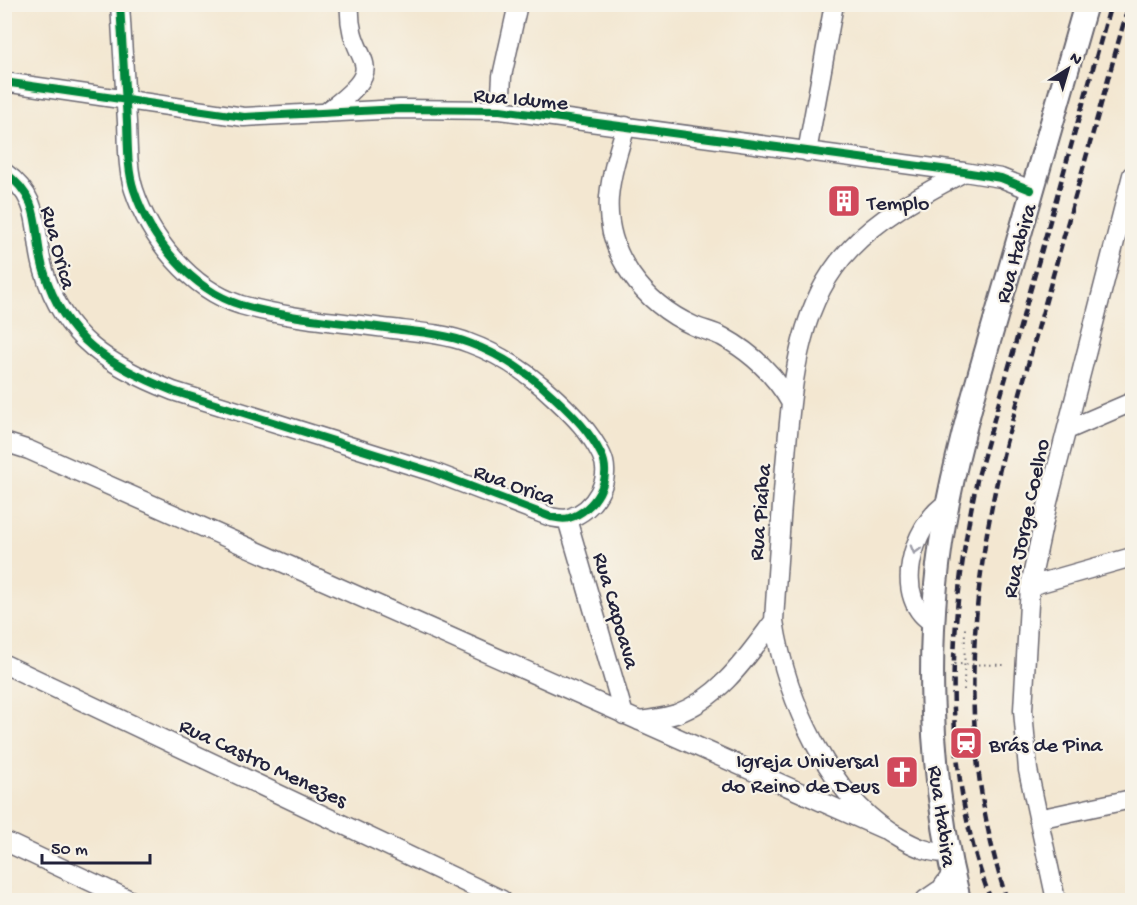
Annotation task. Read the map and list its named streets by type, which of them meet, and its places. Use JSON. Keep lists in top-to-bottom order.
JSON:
{
  "streets": {
    "main road": ["Rua Itabira"],
    "street": [
      "Rua Idume",
      "Rua Orica",
      "Rua Piaíba",
      "Rua Jorge Coelho",
      "Rua Capoava",
      "Rua Castro Menezes"
    ]
  },
  "crossings": [
    ["Rua Idume", "Rua Orica"],
    ["Rua Idume", "Rua Itabira"],
    ["Rua Idume", "Rua Piaíba"],
    ["Rua Orica", "Rua Capoava"],
    ["Rua Itabira", "Rua Piaíba"]
  ],
  "places": {
    "building": ["Templo"],
    "station": ["Brás de Pina"],
    "church": ["Igreja Universal do Reino de Deus"]
  },
  "scale_bar": "50 m",
  "north": "top right"
}
